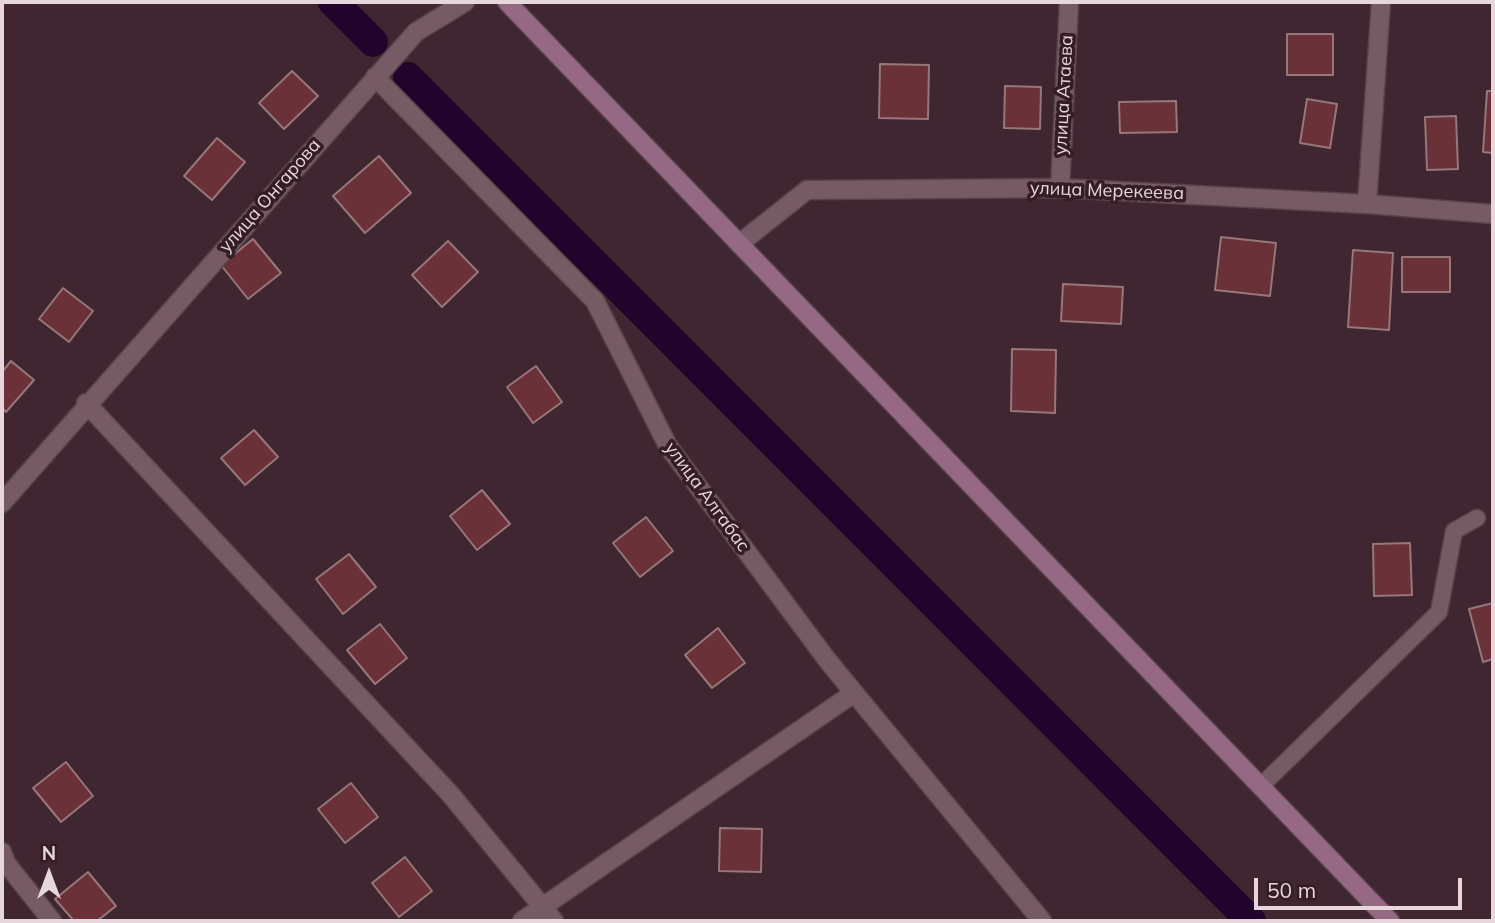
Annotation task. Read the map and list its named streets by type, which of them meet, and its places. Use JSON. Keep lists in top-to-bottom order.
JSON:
{
  "streets": {
    "street": [
      "улица Атаева",
      "улица Мерекеева",
      "улица Онгарова",
      "улица Алгабас"
    ]
  },
  "crossings": [
    ["улица Атаева", "улица Мерекеева"],
    ["улица Онгарова", "улица Алгабас"]
  ],
  "scale_bar": "50 m",
  "north": "top"
}
